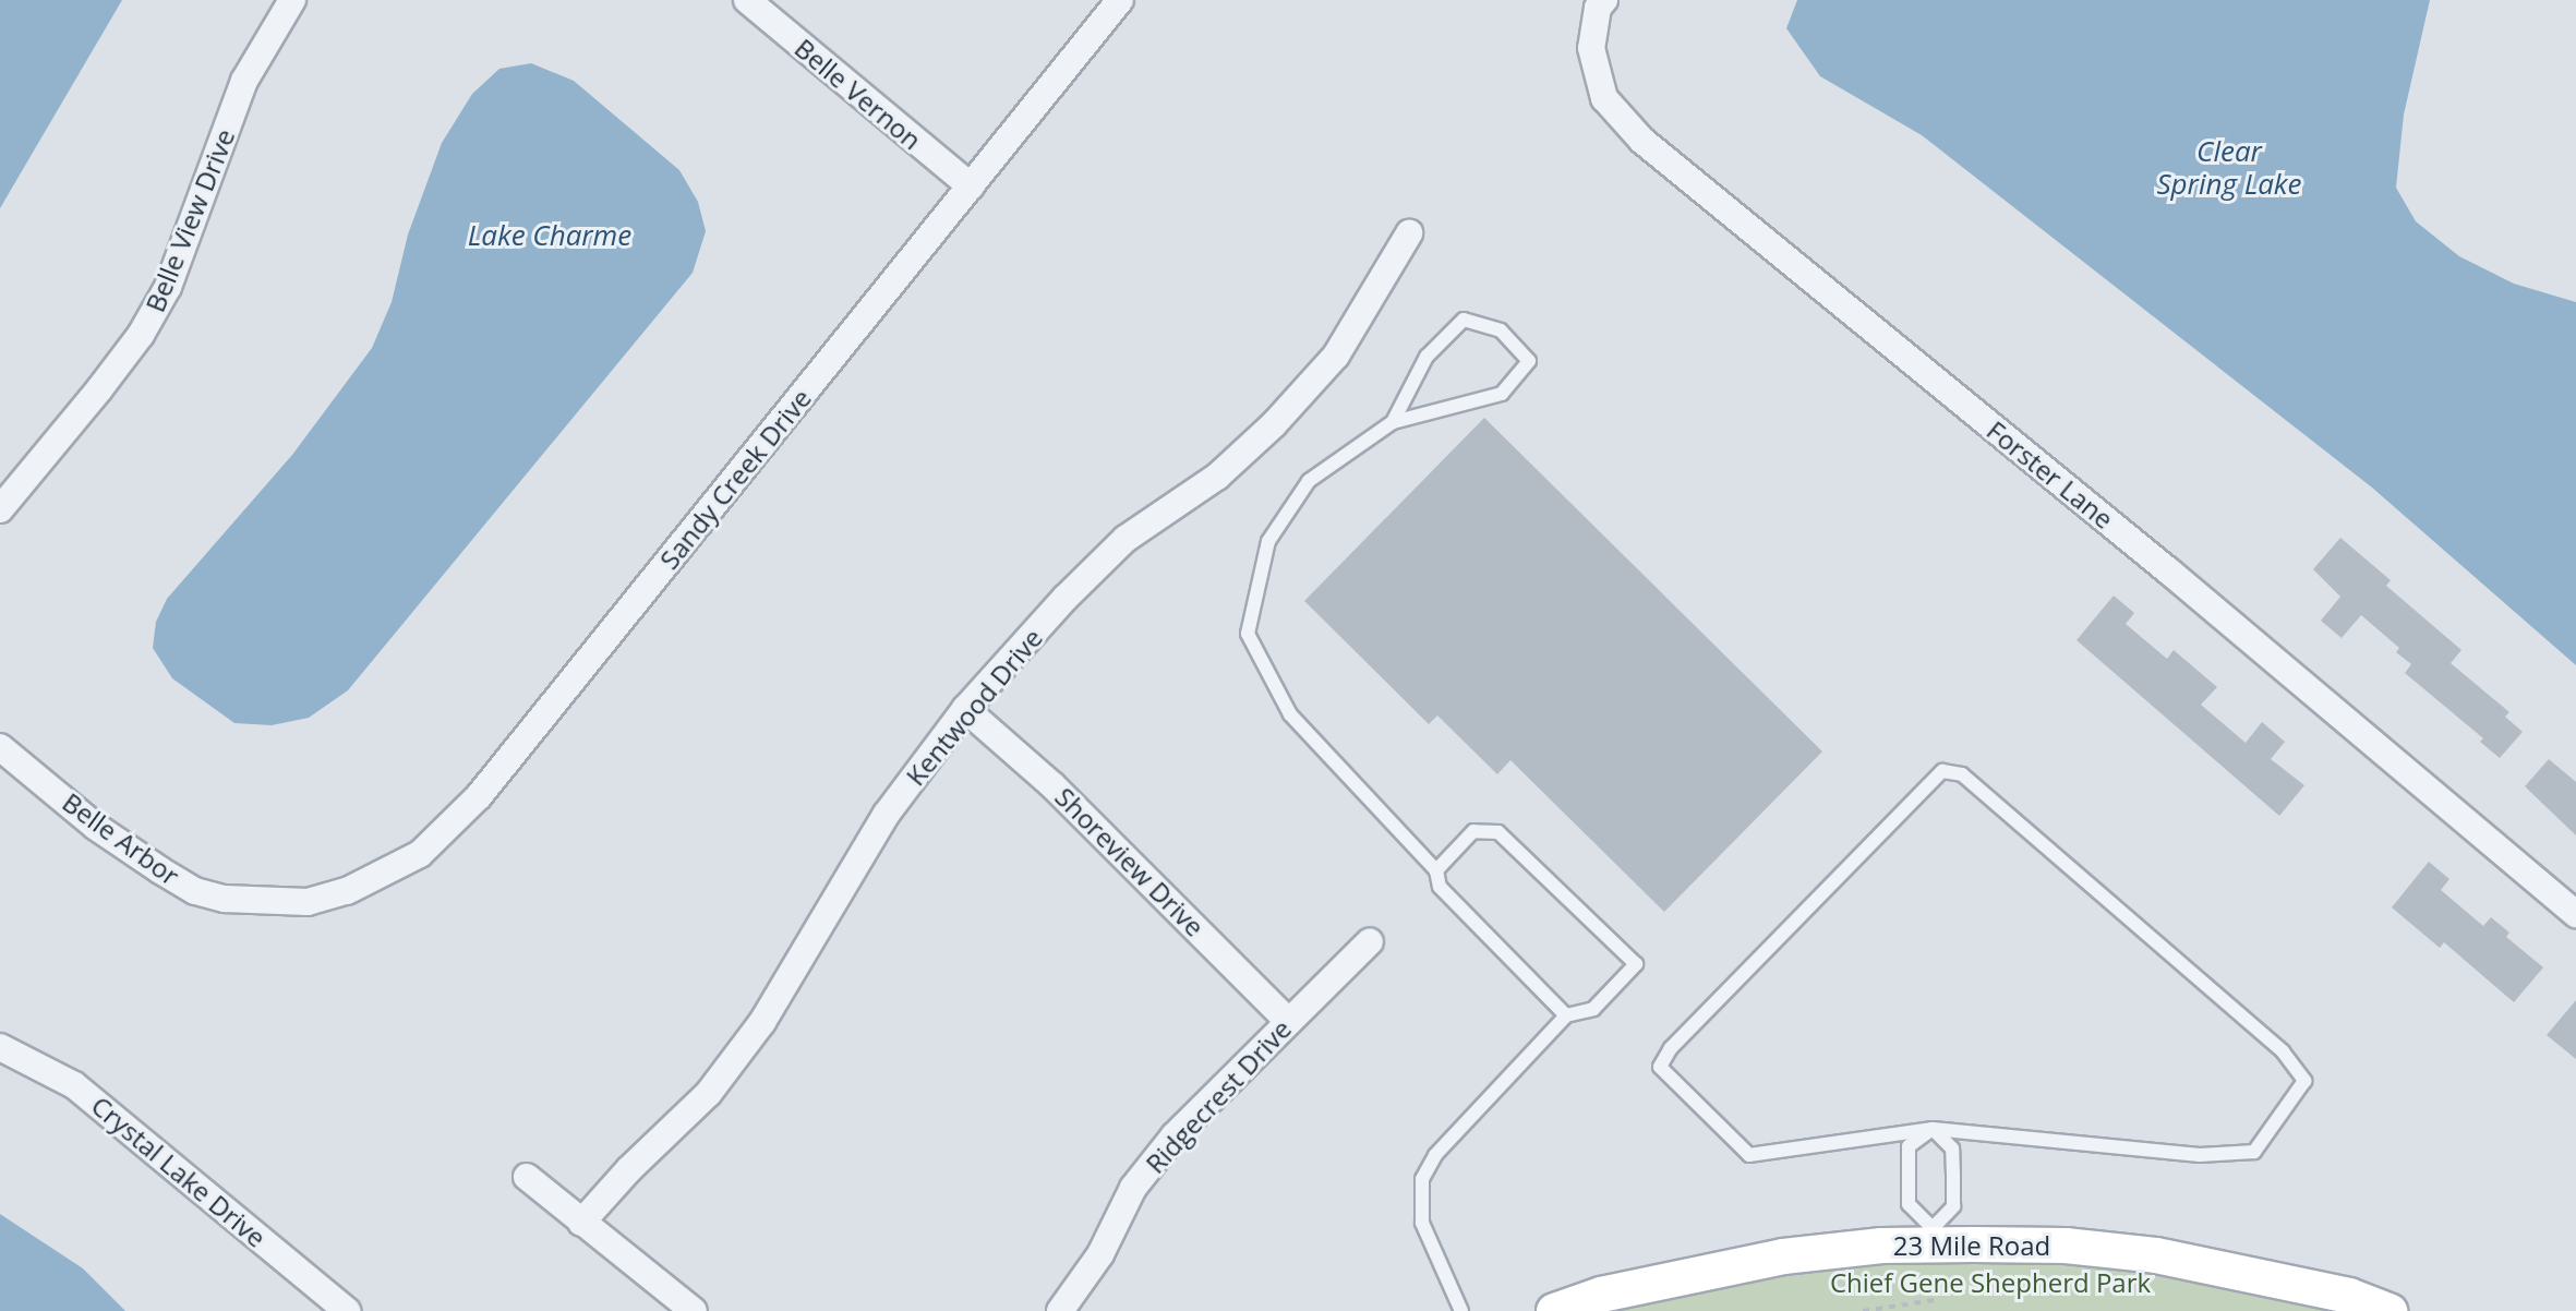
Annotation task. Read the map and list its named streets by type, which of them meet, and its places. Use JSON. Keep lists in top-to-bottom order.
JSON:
{
  "streets": {
    "main road": ["23 Mile Road"],
    "street": [
      "Belle Vernon",
      "Belle View Drive",
      "Forster Lane",
      "Sandy Creek Drive",
      "Kentwood Drive",
      "Belle Arbor",
      "Shoreview Drive",
      "Ridgecrest Drive",
      "Crystal Lake Drive"
    ]
  },
  "crossings": [
    ["Belle Vernon", "Sandy Creek Drive"],
    ["Sandy Creek Drive", "Belle Arbor"],
    ["Kentwood Drive", "Shoreview Drive"],
    ["Shoreview Drive", "Ridgecrest Drive"]
  ],
  "water": ["Clear Spring Lake", "Lake Charme"],
  "parks": ["Chief Gene Shepherd Park"]
}
